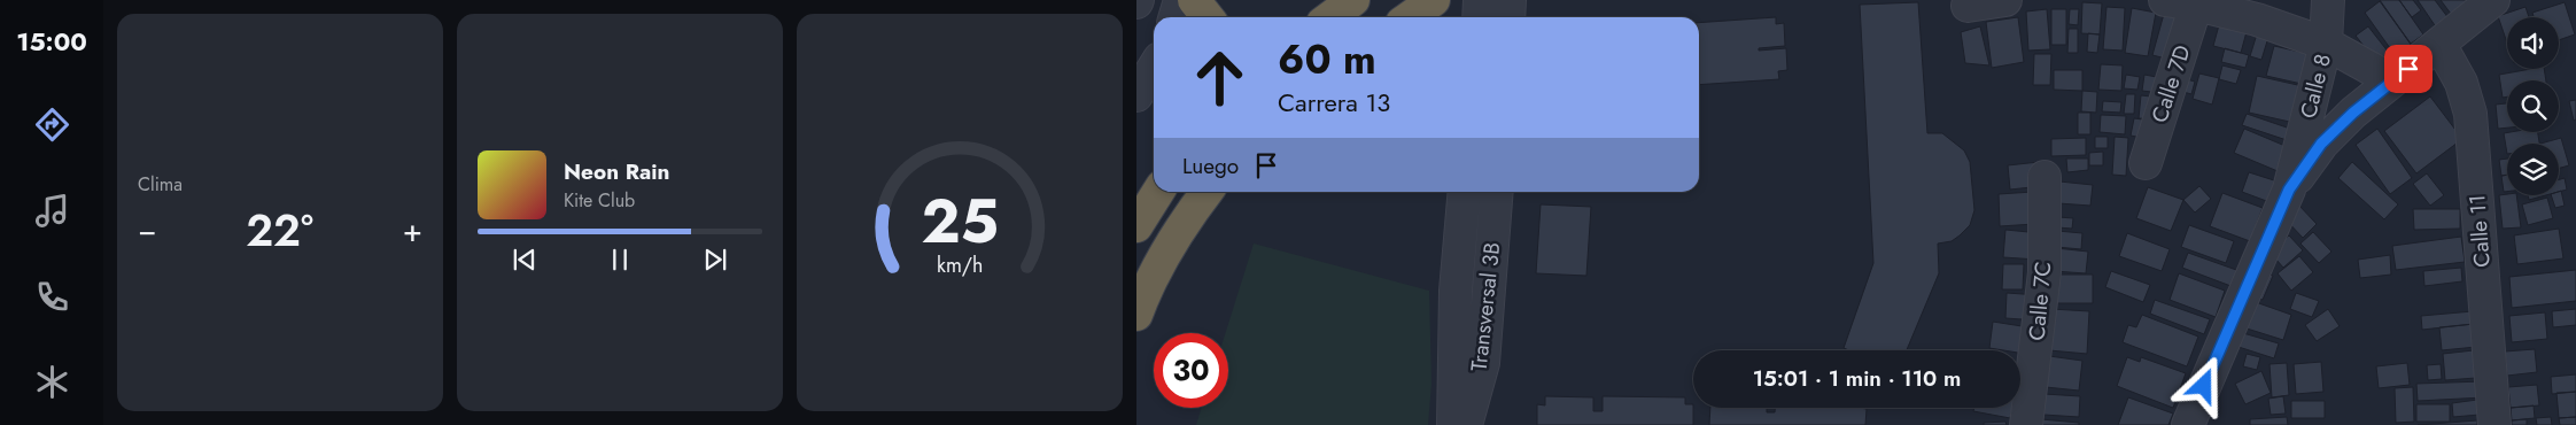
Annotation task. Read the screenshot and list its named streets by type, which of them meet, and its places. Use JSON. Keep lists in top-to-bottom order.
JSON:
{
  "streets": {
    "street": [
      "Calle 7D",
      "Calle 8",
      "Calle 11",
      "Calle 7C",
      "Transversal 3B"
    ]
  },
  "page": {
    "tabs": "15:00",
    "tile": "Clima",
    "turn": ["60 m", "Carrera 13"],
    "then": "Luego",
    "song": ["Neon Rain", "Kite Club"],
    "heat": ["−", "22°", "+"],
    "limit": "30",
    "trip": "15:01 · 1 min · 110 m",
    "gauge": ["25", "km/h"]
  }
}
